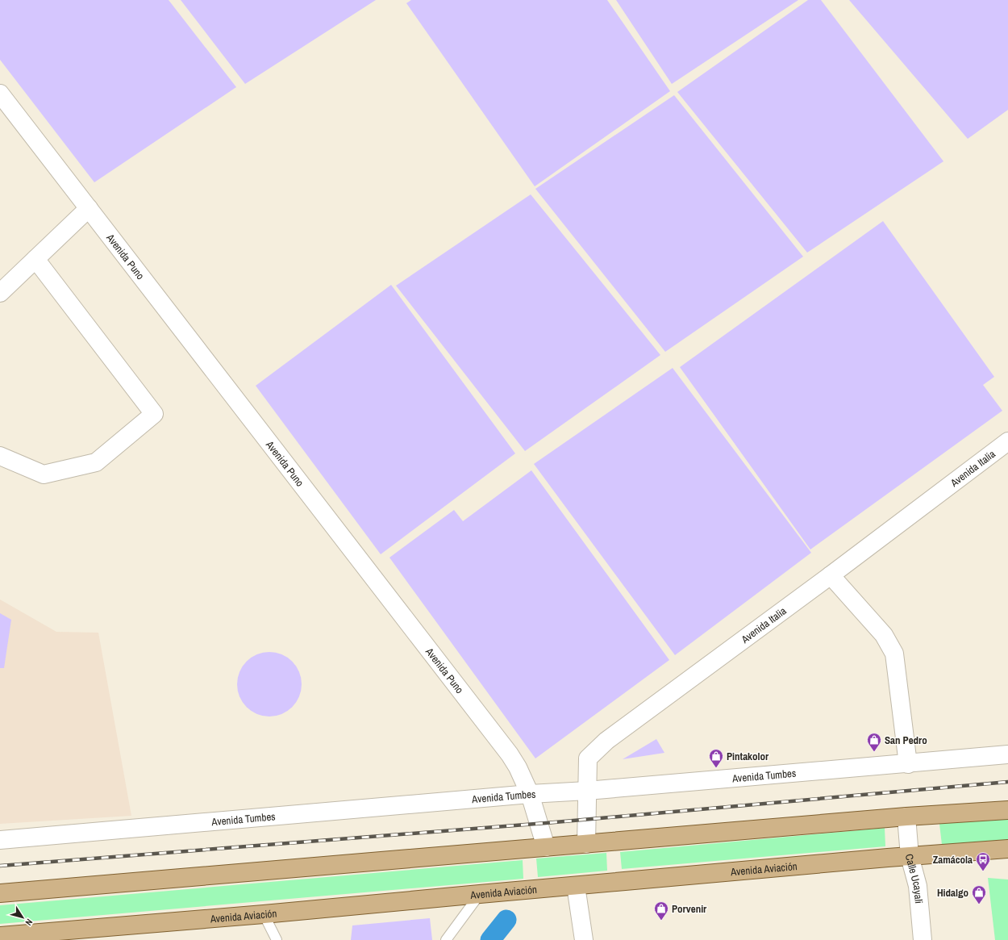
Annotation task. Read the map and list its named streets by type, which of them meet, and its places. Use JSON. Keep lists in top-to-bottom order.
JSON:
{
  "streets": {
    "main road": ["Avenida Aviación"],
    "street": [
      "Avenida Puno",
      "Avenida Italia",
      "Avenida Tumbes",
      "Calle Ucayali"
    ]
  },
  "crossings": [
    ["Avenida Puno", "Avenida Tumbes"],
    ["Avenida Italia", "Avenida Tumbes"],
    ["Avenida Aviación", "Calle Ucayali"]
  ],
  "places": {
    "shop": [
      "San Pedro",
      "Pintakolor",
      "Hidalgo",
      "Porvenir"
    ],
    "bus stop": ["Zamácola"]
  },
  "north": "bottom right"
}
